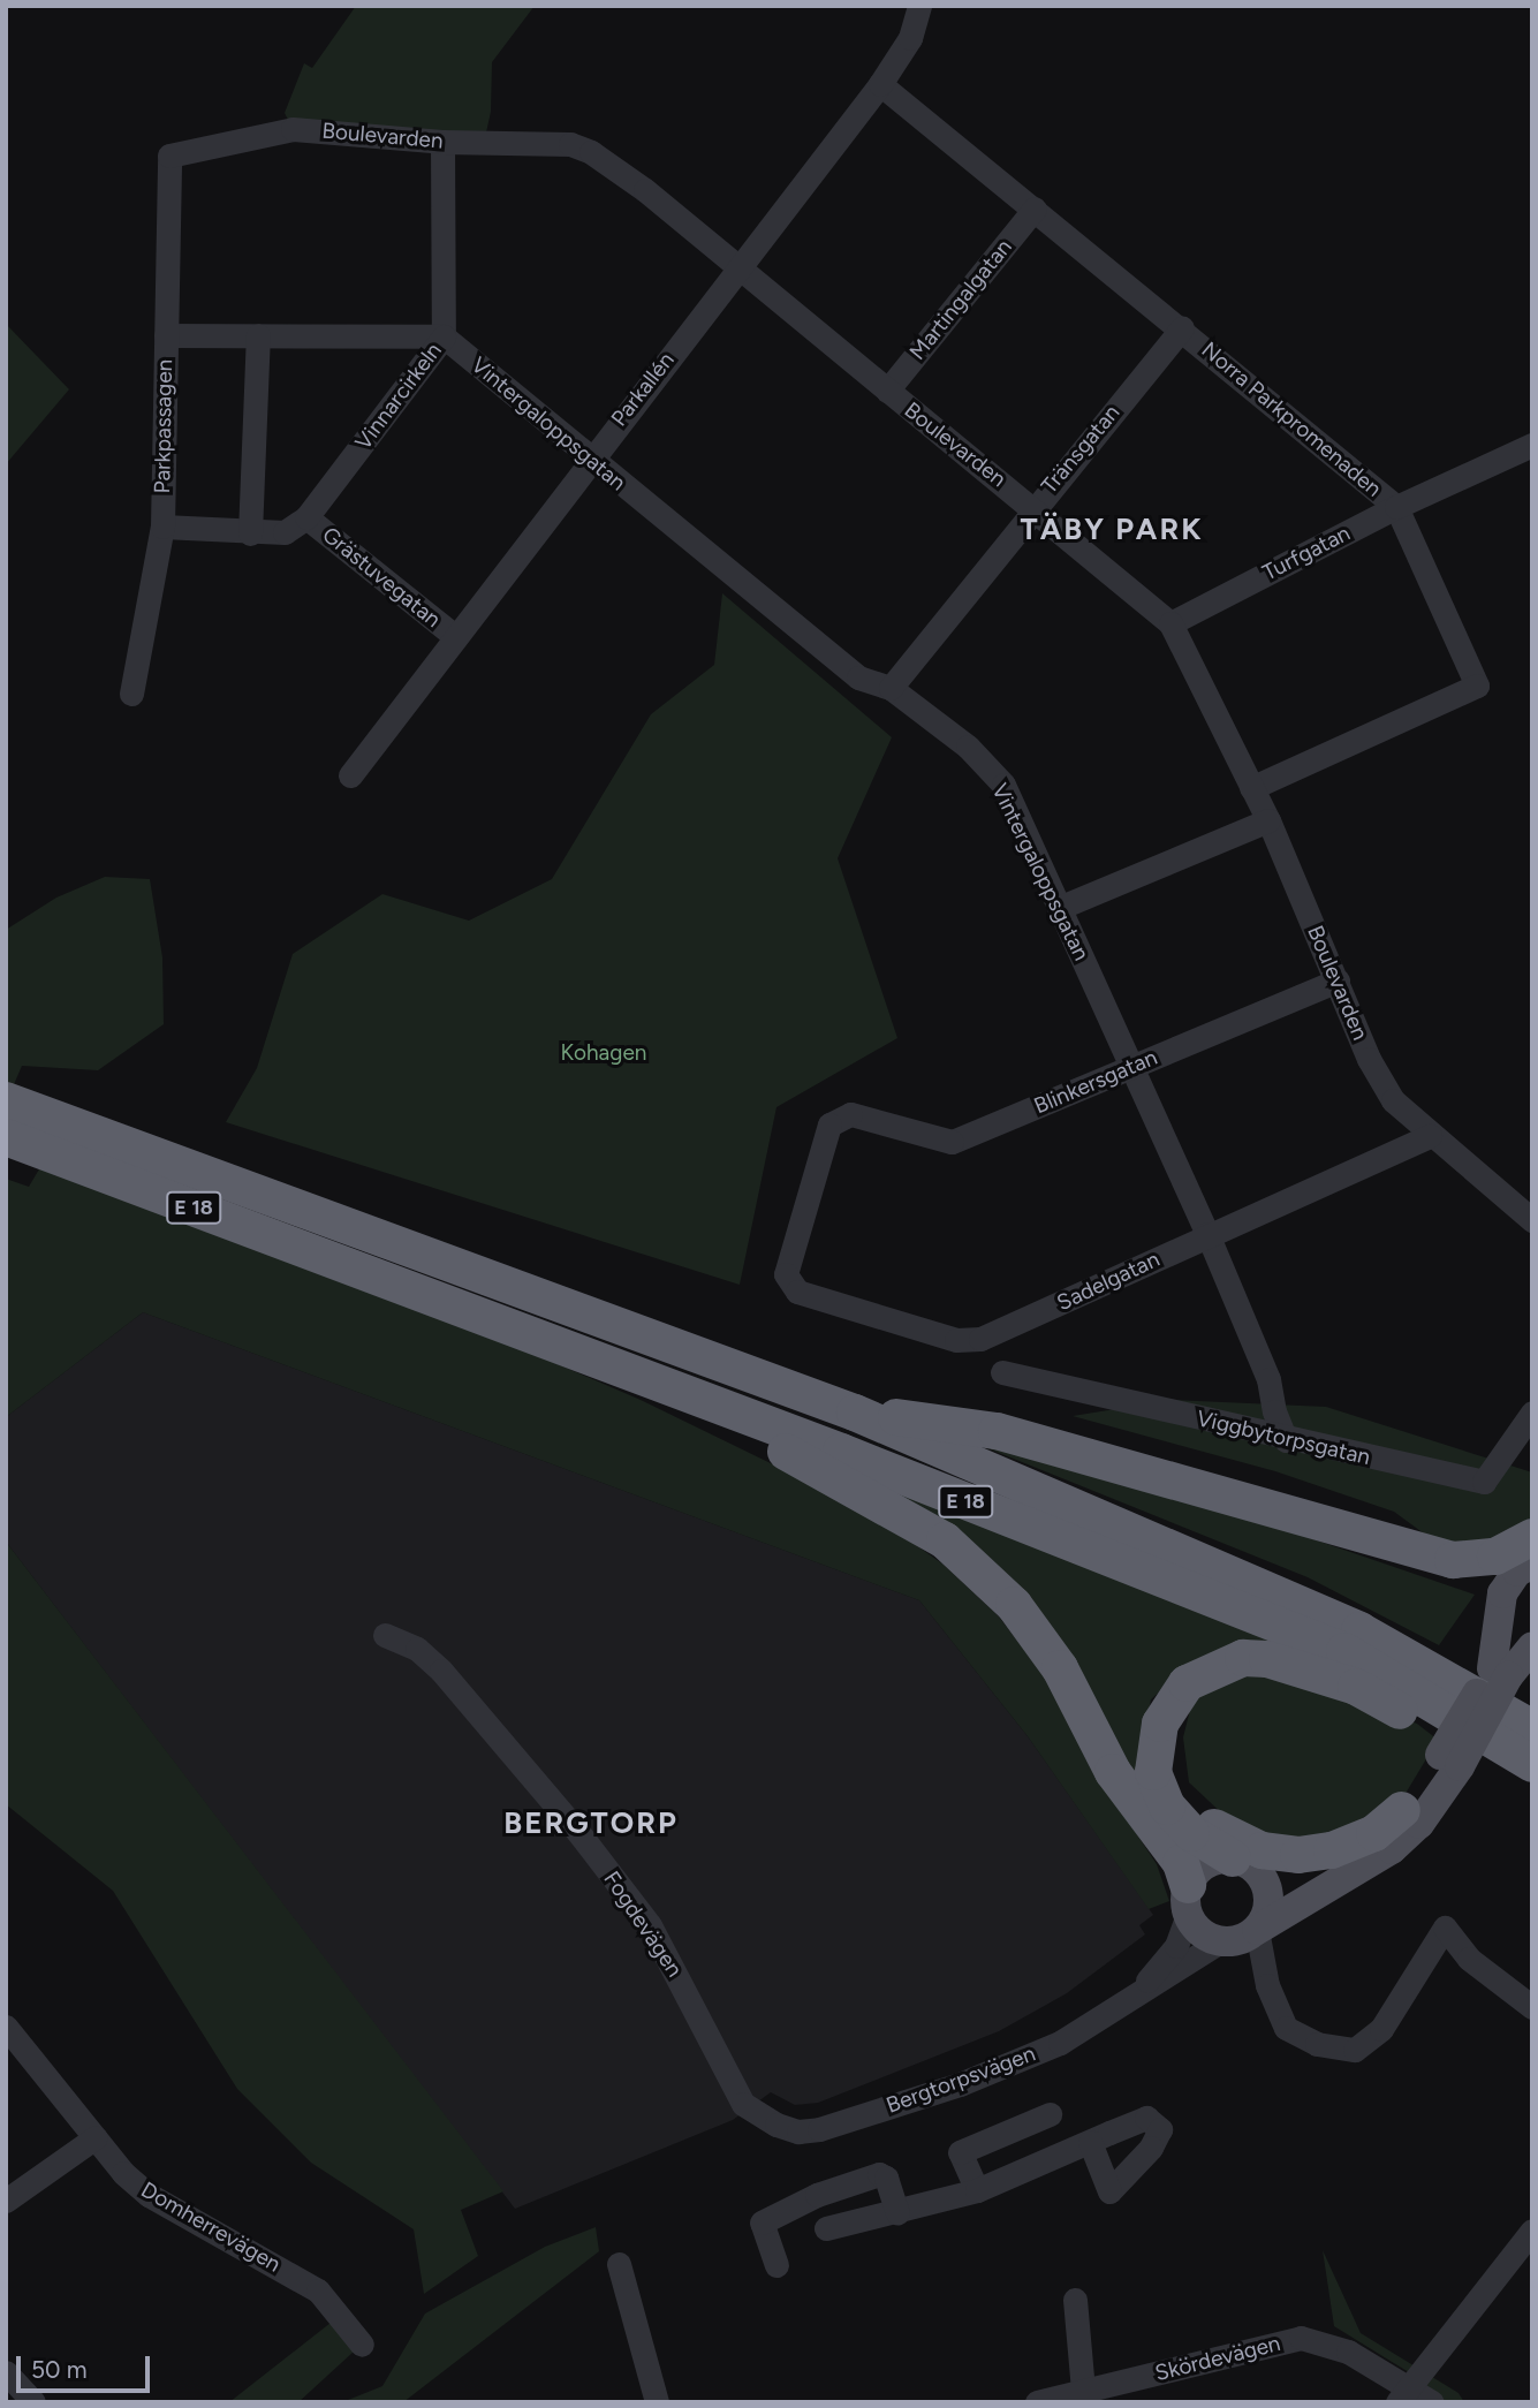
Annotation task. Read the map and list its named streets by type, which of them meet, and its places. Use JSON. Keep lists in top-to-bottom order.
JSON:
{
  "streets": {
    "highway": ["E 18"],
    "street": [
      "Boulevarden",
      "Martingalgatan",
      "Parkallén",
      "Vinnarcirkeln",
      "Norra Parkpromenaden",
      "Vintergaloppsgatan",
      "Parkpassagen",
      "Tränsgatan",
      "Turfgatan",
      "Grästuvegatan",
      "Blinkersgatan",
      "Sadelgatan",
      "Viggbytorpsgatan",
      "Fogdevägen",
      "Bergtorpsvägen",
      "Domherrevägen",
      "Skördevägen"
    ]
  },
  "crossings": [
    ["Boulevarden", "Martingalgatan"],
    ["Boulevarden", "Parkallén"],
    ["Boulevarden", "Norra Parkpromenaden"],
    ["Boulevarden", "Parkpassagen"],
    ["Boulevarden", "Tränsgatan"],
    ["Boulevarden", "Turfgatan"],
    ["Boulevarden", "Blinkersgatan"],
    ["Boulevarden", "Sadelgatan"],
    ["Martingalgatan", "Norra Parkpromenaden"],
    ["Parkallén", "Norra Parkpromenaden"],
    ["Parkallén", "Vintergaloppsgatan"],
    ["Parkallén", "Grästuvegatan"],
    ["Vinnarcirkeln", "Vintergaloppsgatan"],
    ["Vinnarcirkeln", "Parkpassagen"],
    ["Vinnarcirkeln", "Grästuvegatan"],
    ["Norra Parkpromenaden", "Tränsgatan"],
    ["Norra Parkpromenaden", "Turfgatan"],
    ["Vintergaloppsgatan", "Tränsgatan"],
    ["Vintergaloppsgatan", "Blinkersgatan"],
    ["Vintergaloppsgatan", "Sadelgatan"],
    ["Vintergaloppsgatan", "Viggbytorpsgatan"],
    ["Blinkersgatan", "Sadelgatan"],
    ["Fogdevägen", "Bergtorpsvägen"]
  ],
  "districts": ["TÄBY PARK", "BERGTORP"],
  "parks": ["Kohagen"],
  "scale_bar": "50 m"
}
